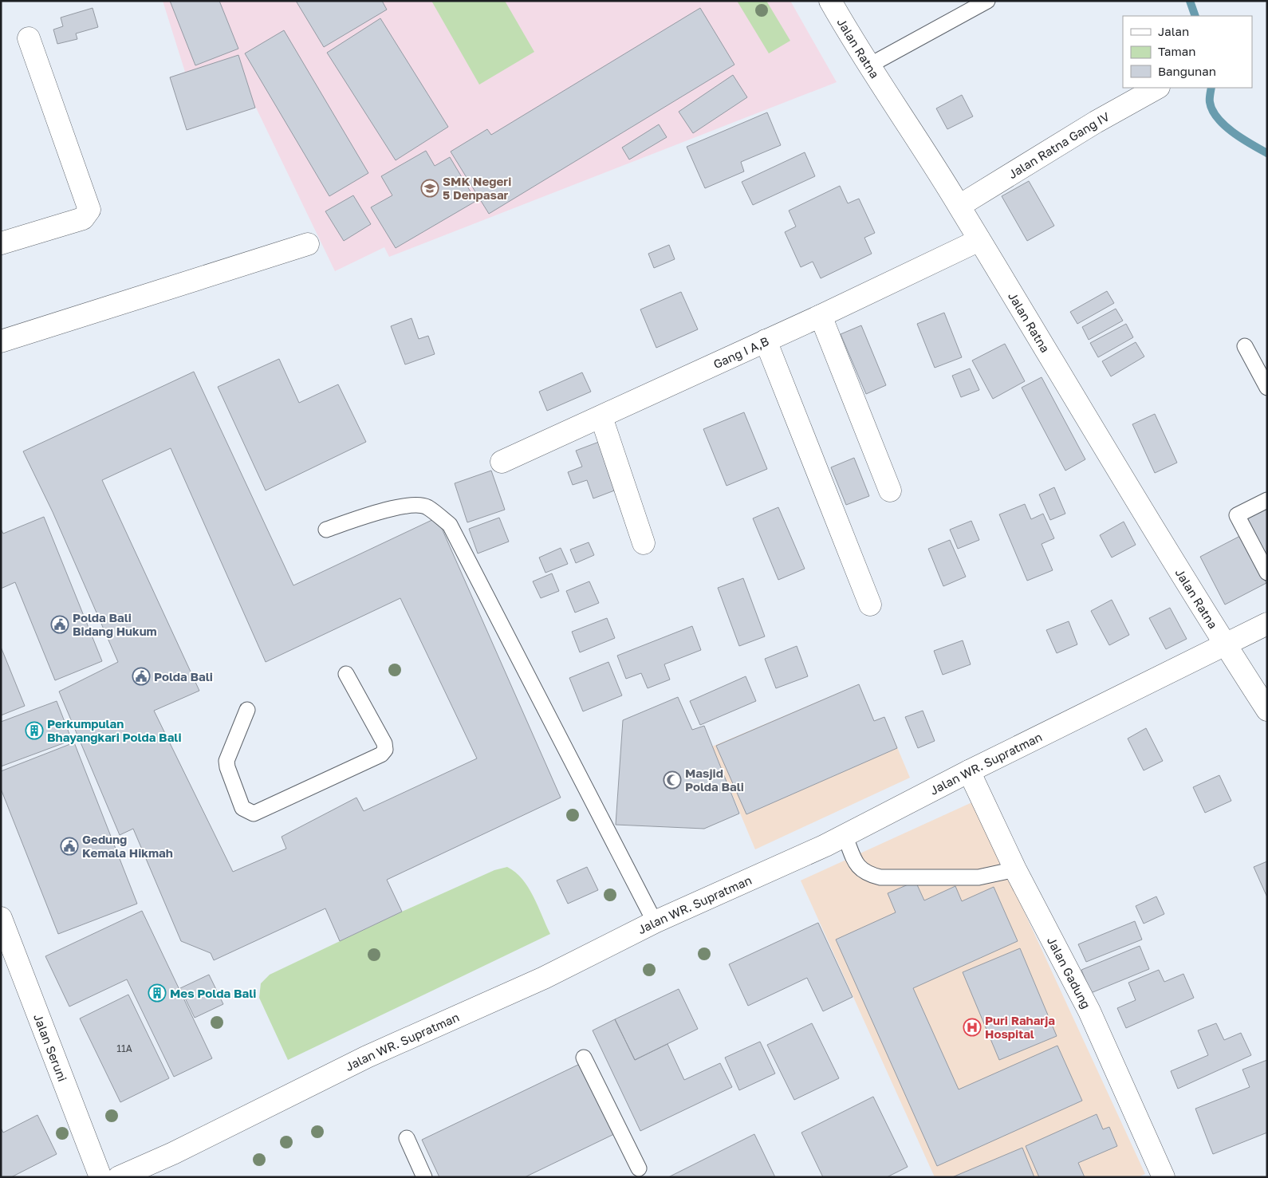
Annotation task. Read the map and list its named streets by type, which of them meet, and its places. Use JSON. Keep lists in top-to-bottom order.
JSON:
{
  "streets": {
    "street": [
      "Jalan Ratna",
      "Jalan Ratna Gang IV",
      "Gang I A,B",
      "Jalan WR. Supratman",
      "Jalan Gadung",
      "Jalan Seruni"
    ]
  },
  "crossings": [
    ["Jalan Ratna", "Jalan Ratna Gang IV"],
    ["Jalan Ratna", "Gang I A,B"],
    ["Jalan Ratna", "Jalan WR. Supratman"],
    ["Jalan WR. Supratman", "Jalan Gadung"]
  ],
  "places": {
    "school or university": ["SMK Negeri 5 Denpasar"],
    "public building": ["Polda Bali Bidang Hukum", "Polda Bali", "Gedung Kemala Hikmah"],
    "building": ["Perkumpulan Bhayangkari Polda Bali", "Mes Polda Bali"],
    "mosque": ["Masjid Polda Bali"],
    "hospital": ["Puri Raharja Hospital"]
  },
  "house_numbers": ["11A"],
  "legend": ["Jalan", "Taman", "Bangunan"]
}
